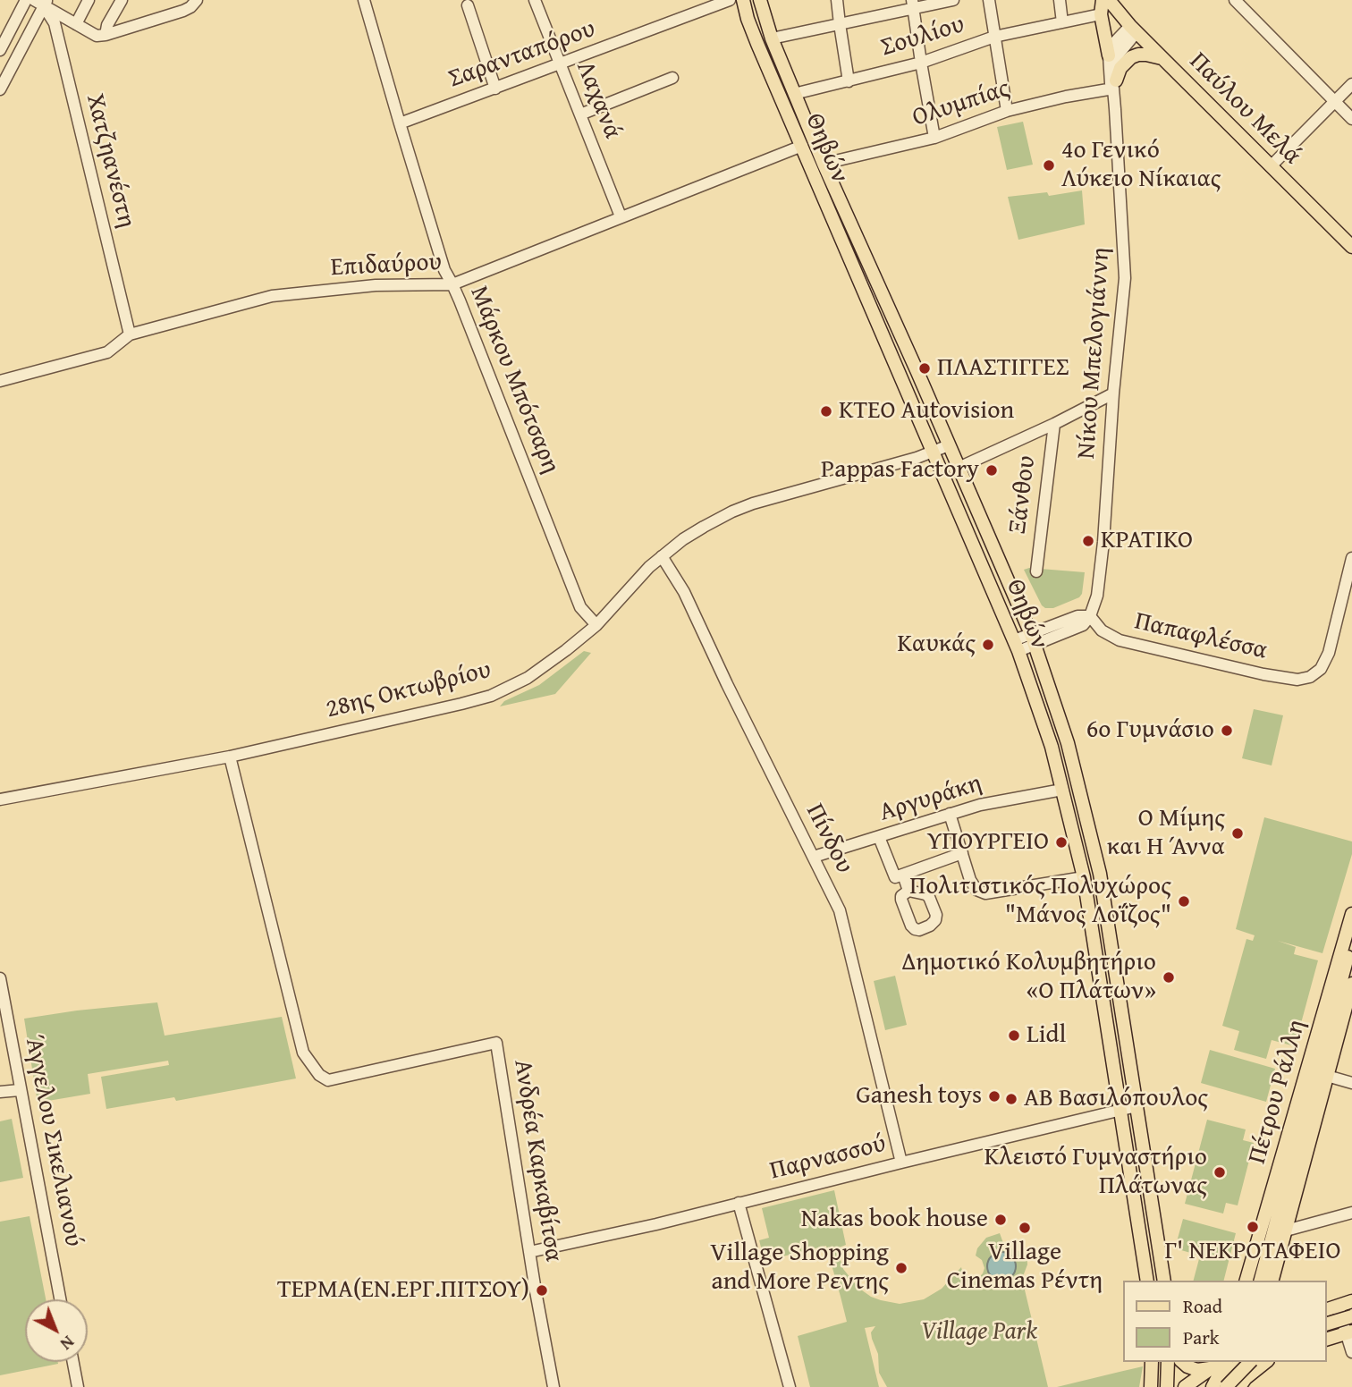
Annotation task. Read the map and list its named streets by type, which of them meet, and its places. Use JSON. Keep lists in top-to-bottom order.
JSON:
{
  "streets": {
    "main road": ["Παύλου Μελά", "Θηβών", "Πέτρου Ράλλη"],
    "street": [
      "Σουλίου",
      "Σαρανταπόρου",
      "Λαχανά",
      "Ολυμπίας",
      "Χατζηανέστη",
      "Επιδαύρου",
      "Νίκου Μπελογιάννη",
      "Μάρκου Μπότσαρη",
      "Ξάνθου",
      "Παπαφλέσσα",
      "28ης Οκτωβρίου",
      "Αργυράκη",
      "Πίνδου",
      "Άγγελου Σικελιανού",
      "Παρνασσού",
      "Ανδρέα Καρκαβίτσα"
    ]
  },
  "crossings": [
    ["Σουλίου", "Θηβών"],
    ["Σαρανταπόρου", "Λαχανά"],
    ["Σαρανταπόρου", "Μάρκου Μπότσαρη"],
    ["Λαχανά", "Επιδαύρου"],
    ["Ολυμπίας", "Θηβών"],
    ["Ολυμπίας", "Νίκου Μπελογιάννη"],
    ["Θηβών", "Επιδαύρου"],
    ["Θηβών", "28ης Οκτωβρίου"],
    ["Θηβών", "Αργυράκη"],
    ["Θηβών", "Παρνασσού"],
    ["Χατζηανέστη", "Επιδαύρου"],
    ["Επιδαύρου", "Μάρκου Μπότσαρη"],
    ["Νίκου Μπελογιάννη", "Παπαφλέσσα"],
    ["Μάρκου Μπότσαρη", "28ης Οκτωβρίου"],
    ["28ης Οκτωβρίου", "Πίνδου"],
    ["28ης Οκτωβρίου", "Ανδρέα Καρκαβίτσα"],
    ["Αργυράκη", "Πίνδου"],
    ["Πίνδου", "Παρνασσού"],
    ["Παρνασσού", "Ανδρέα Καρκαβίτσα"]
  ],
  "parks": ["Village Park"],
  "places": [
    "4ο Γενικό Λύκειο Νίκαιας",
    "ΠΛΑΣΤΙΓΓΕΣ",
    "ΚΤΕΟ Autovision",
    "Pappas Factory",
    "ΚΡΑΤΙΚΟ",
    "Καυκάς",
    "6ο Γυμνάσιο",
    "Ο Μίμης και Η Άννα",
    "ΥΠΟΥΡΓΕΙΟ",
    "Πολιτιστικός Πολυχώρος \"Μάνος Λοΐζος\"",
    "Δημοτικό Κολυμβητήριο «Ο Πλάτων»",
    "Lidl",
    "Ganesh toys",
    "ΑΒ Βασιλόπουλος",
    "Κλειστό Γυμναστήριο Πλάτωνας",
    "Nakas book house",
    "Γ' ΝΕΚΡΟΤΑΦΕΙΟ",
    "Village Cinemas Ρέντη",
    "Village Shopping and More Ρεντης",
    "ΤΕΡΜΑ(ΕΝ.ΕΡΓ.ΠΙΤΣΟΥ)"
  ],
  "legend": ["Road", "Park"],
  "north": "bottom right"
}
